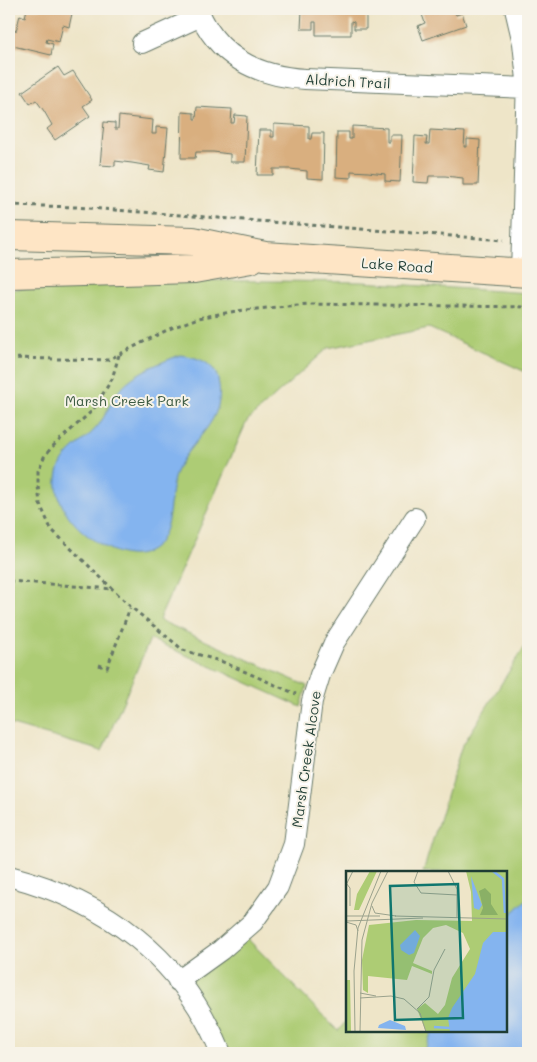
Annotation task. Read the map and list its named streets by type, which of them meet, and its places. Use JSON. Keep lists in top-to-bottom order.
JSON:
{
  "streets": {
    "street": ["Aldrich Trail", "Lake Road", "Marsh Creek Alcove"]
  },
  "parks": ["Marsh Creek Park"]
}
